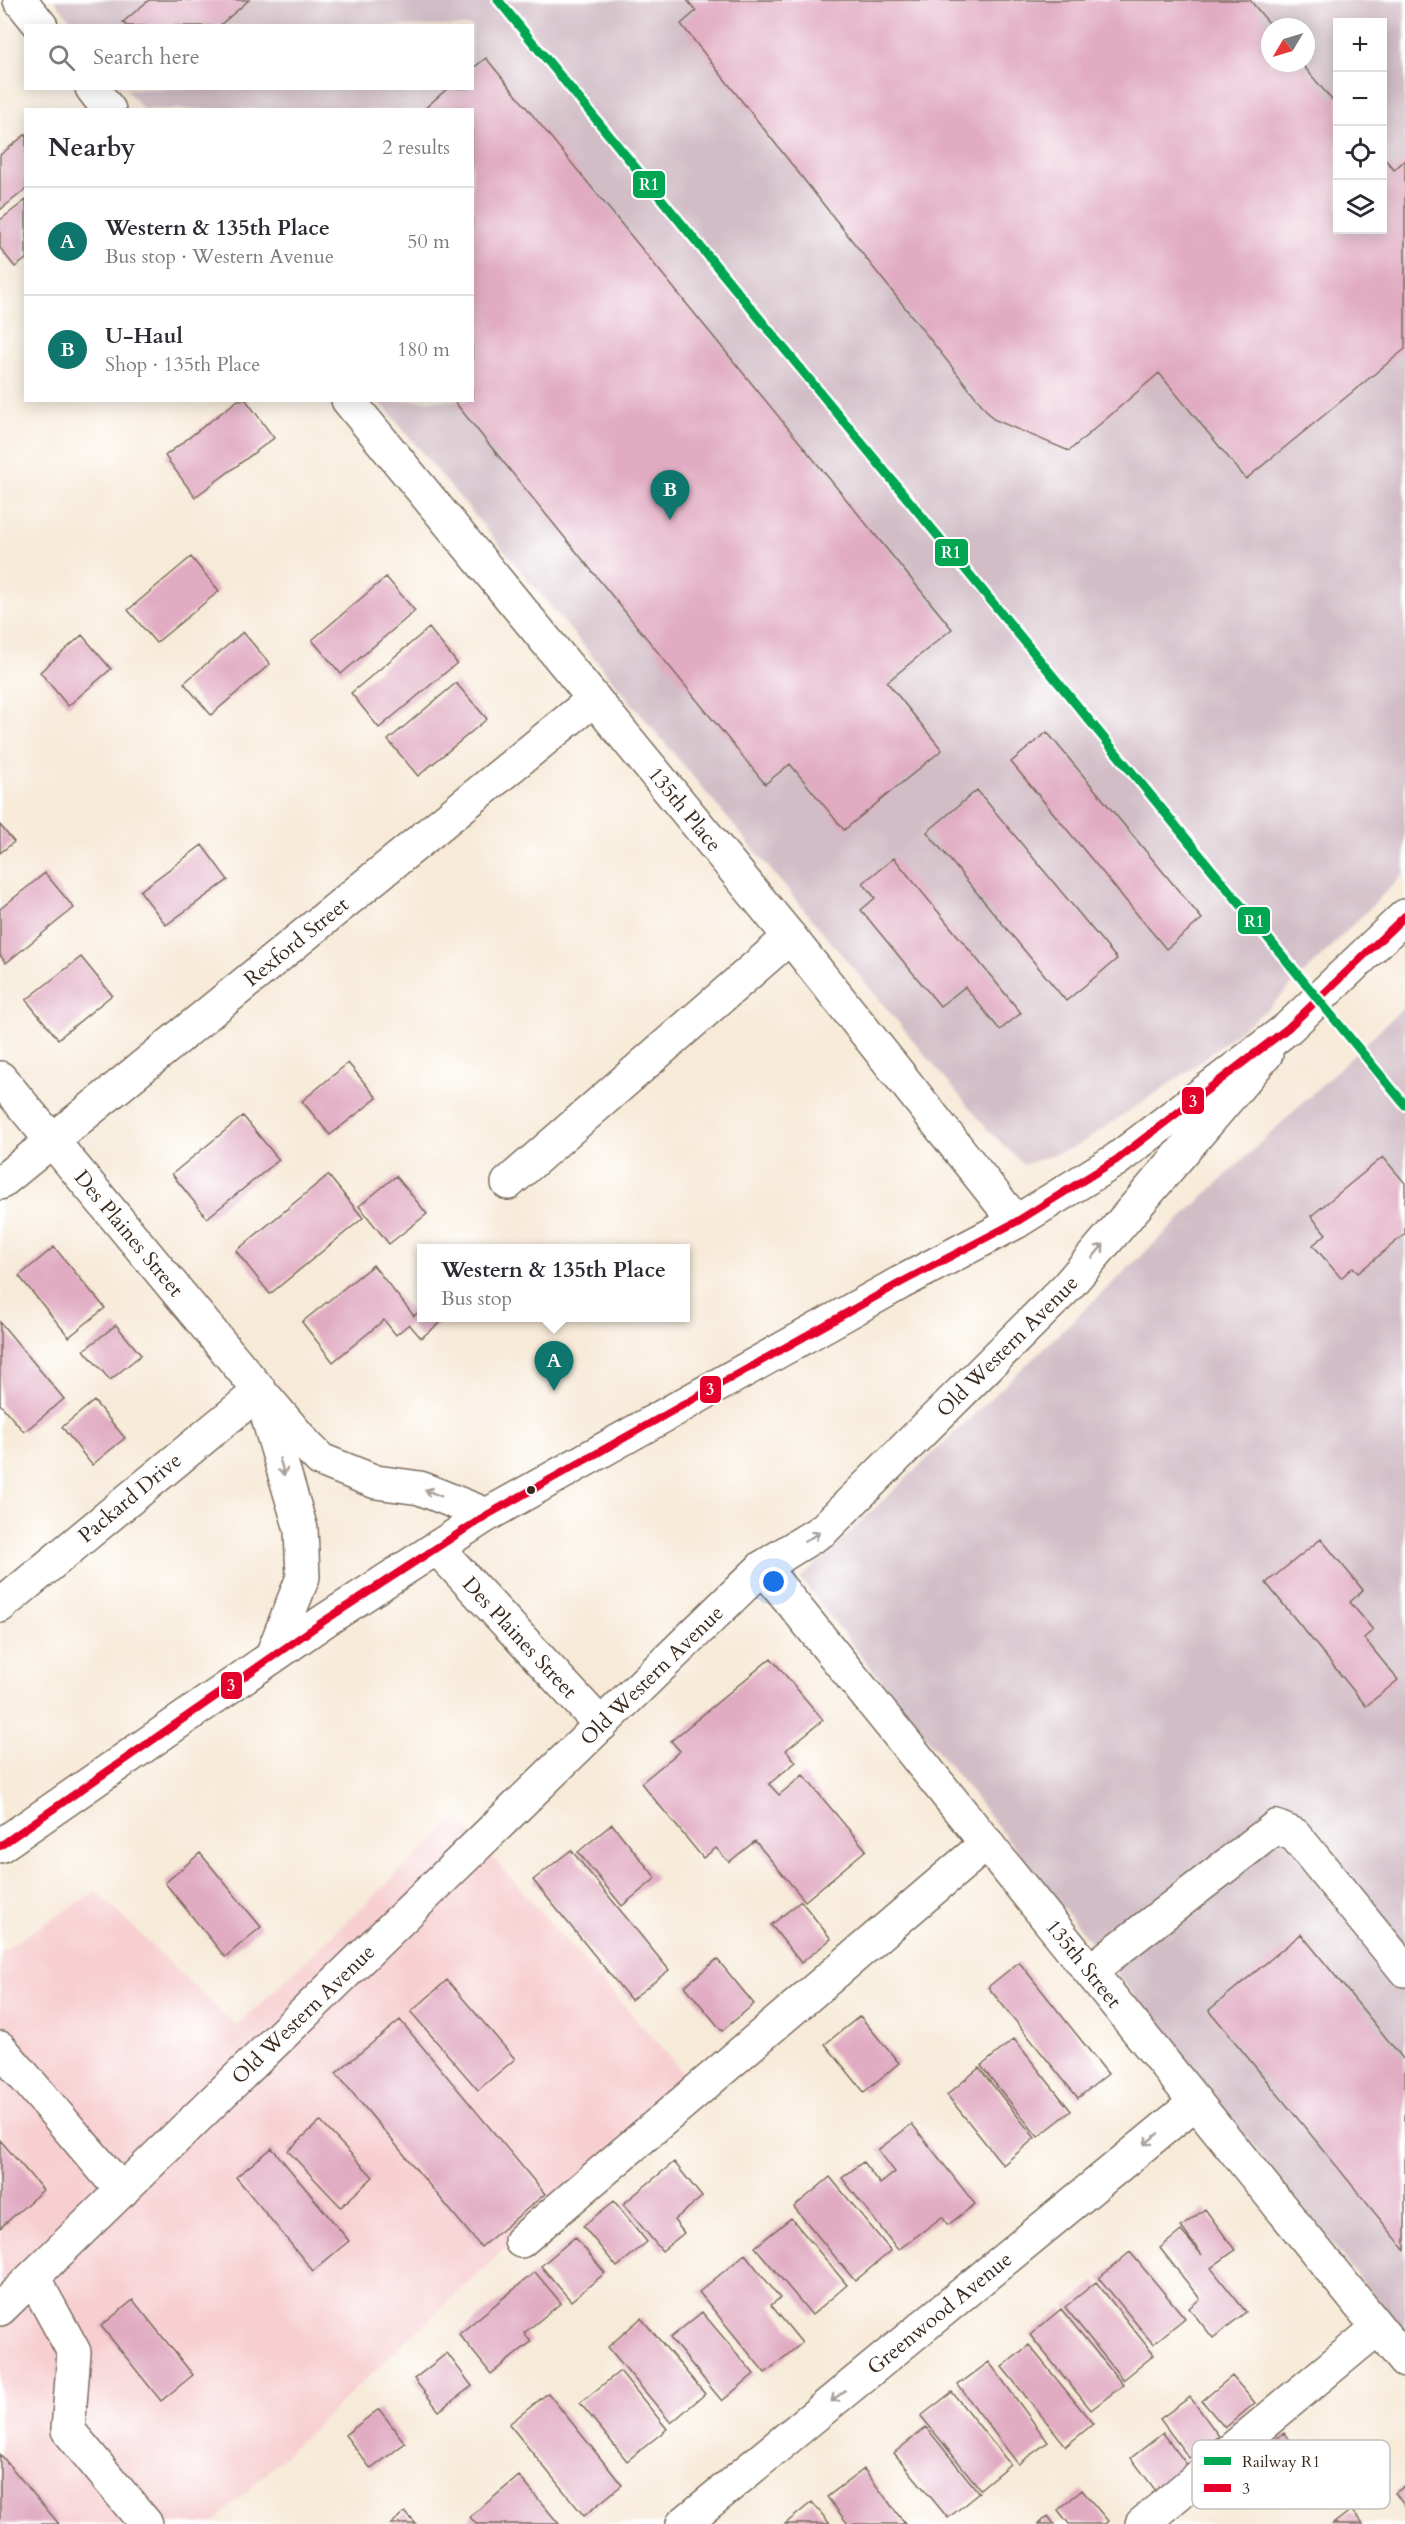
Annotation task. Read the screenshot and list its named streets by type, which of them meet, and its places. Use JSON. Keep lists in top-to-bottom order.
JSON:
{
  "streets": {
    "street": [
      "135th Place",
      "Rexford Street",
      "Des Plaines Street",
      "Old Western Avenue",
      "Packard Drive",
      "135th Street",
      "Greenwood Avenue"
    ]
  },
  "crossings": [
    ["135th Place", "Rexford Street"],
    ["Rexford Street", "Des Plaines Street"],
    ["Des Plaines Street", "Old Western Avenue"],
    ["Des Plaines Street", "Packard Drive"],
    ["Old Western Avenue", "135th Street"],
    ["135th Street", "Greenwood Avenue"]
  ],
  "lines": ["rail line R1", "transit line 3"],
  "legend": ["Railway R1", "3"],
  "north": "bottom left",
  "page": {
    "map_buttons": ["+", "−"],
    "search": "Search here",
    "heading": ["Nearby", "2 results"],
    "list": [
      {
        "mark": "A",
        "name": "Western & 135th Place",
        "note": "Bus stop · Western Avenue",
        "value": "50 m"
      },
      {
        "mark": "B",
        "name": "U-Haul",
        "note": "Shop · 135th Place",
        "value": "180 m"
      }
    ],
    "pins": ["B", "A"],
    "popup": ["Western & 135th Place", "Bus stop"]
  }
}
